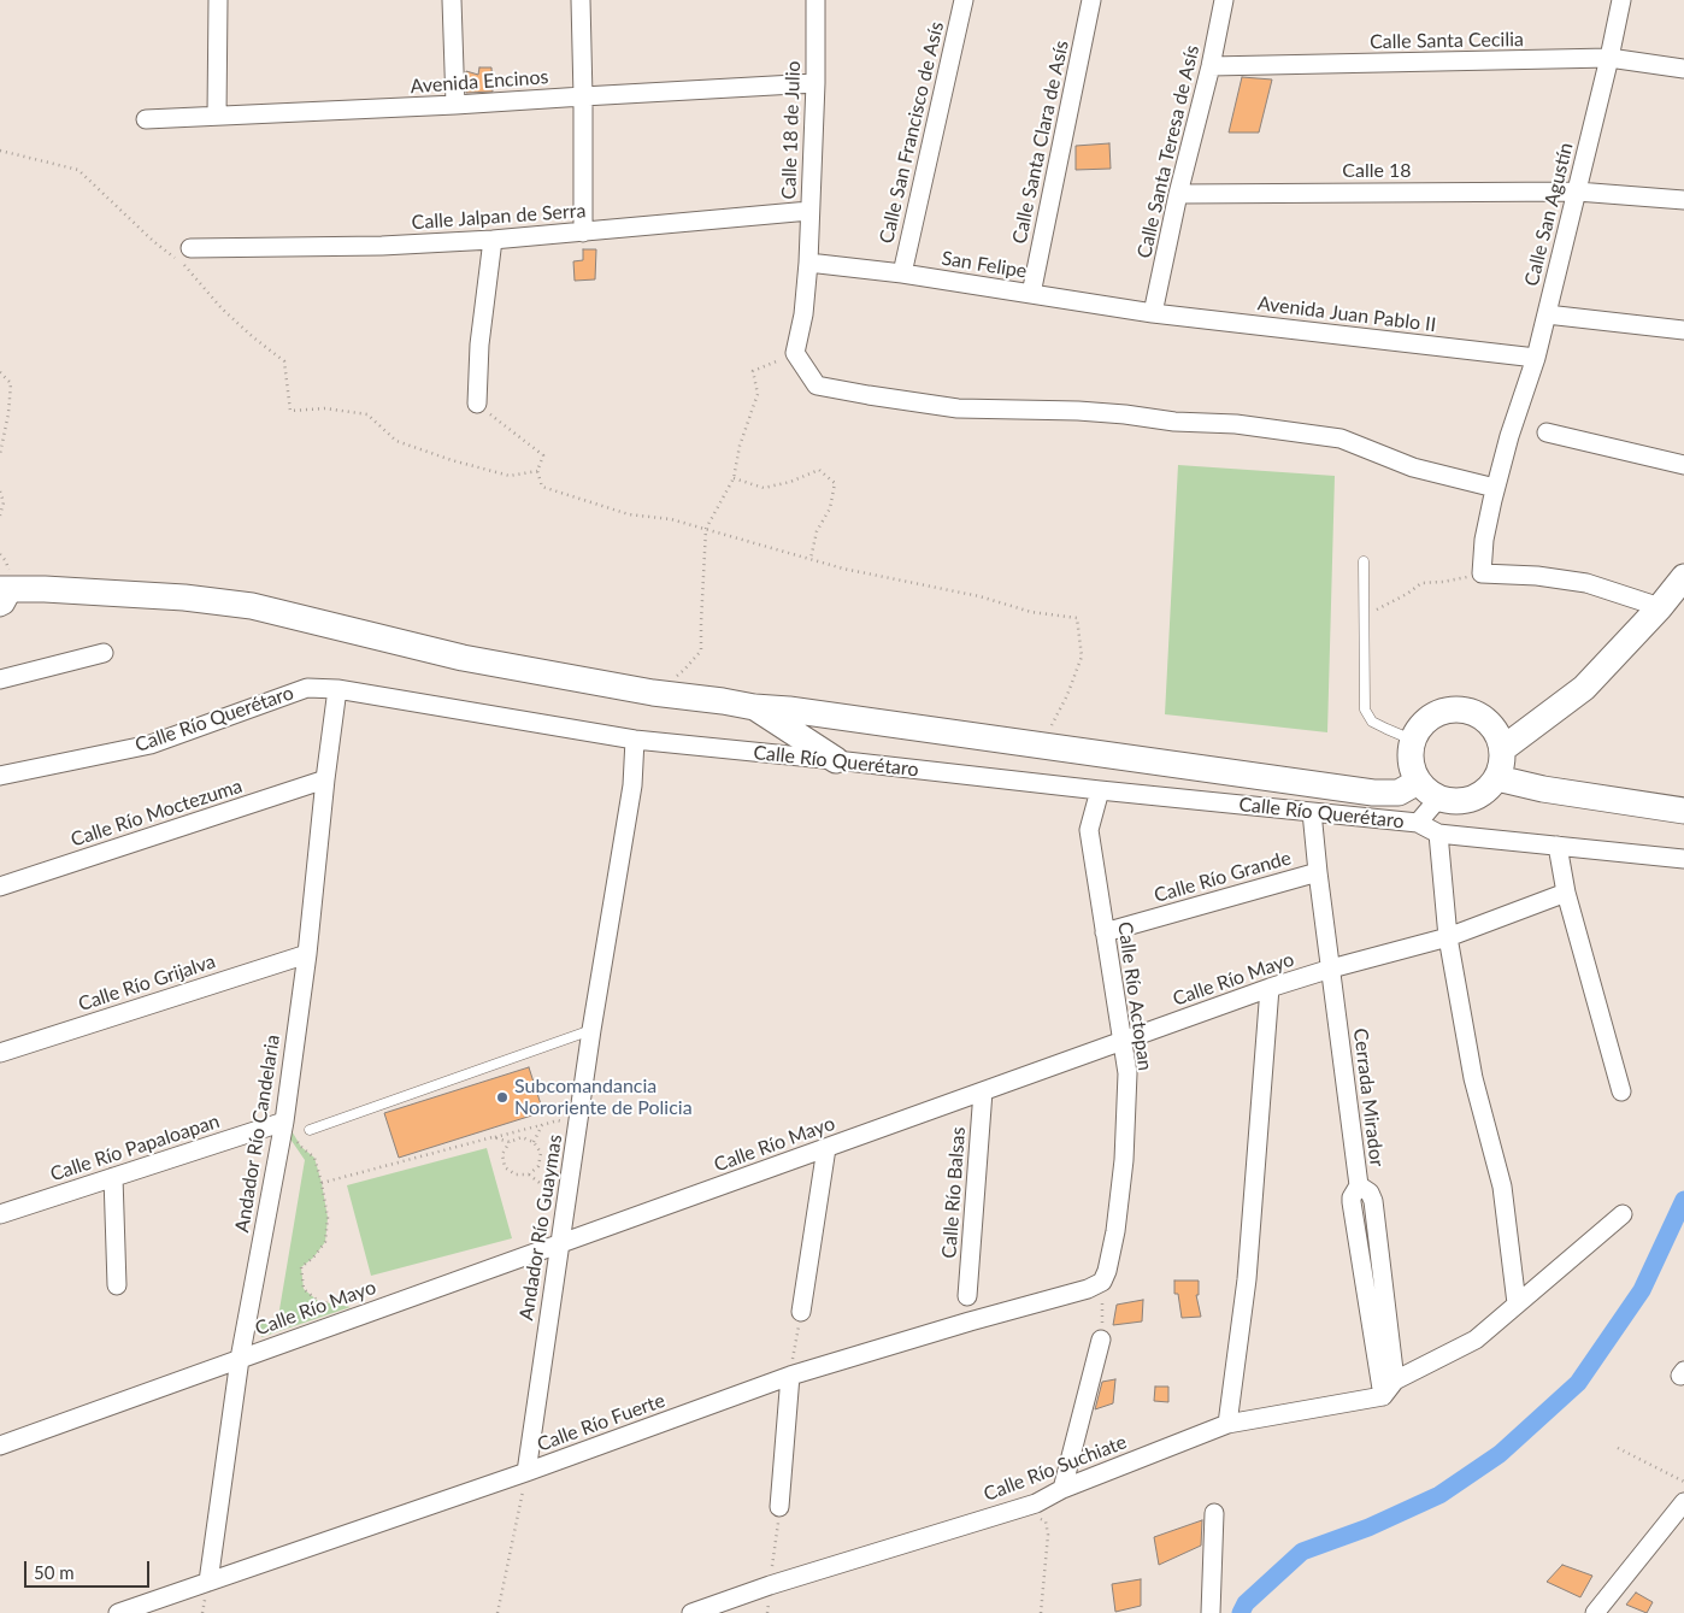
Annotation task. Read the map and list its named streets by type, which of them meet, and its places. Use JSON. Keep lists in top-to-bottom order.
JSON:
{
  "streets": {
    "main road": ["Calle Río Querétaro"],
    "street": [
      "Calle Santa Cecilia",
      "Avenida Encinos",
      "Calle 18 de Julio",
      "Calle San Francisco de Asís",
      "Calle Santa Clara de Asís",
      "Calle Santa Teresa de Asís",
      "Calle 18",
      "Calle San Agustín",
      "Calle Jalpan de Serra",
      "San Felipe",
      "Avenida Juan Pablo II",
      "Calle Río Moctezuma",
      "Calle Río Grande",
      "Calle Río Mayo",
      "Calle Río Grijalva",
      "Calle Río Actopan",
      "Cerrada Mirador",
      "Andador Río Candelaria",
      "Calle Río Papaloapan",
      "Calle Río Balsas",
      "Andador Río Guaymas",
      "Calle Río Fuerte",
      "Calle Río Suchiate"
    ]
  },
  "crossings": [
    ["Calle Santa Cecilia", "Calle Santa Teresa de Asís"],
    ["Calle Santa Cecilia", "Calle San Agustín"],
    ["Avenida Encinos", "Calle 18 de Julio"],
    ["Calle 18 de Julio", "Calle Jalpan de Serra"],
    ["Calle 18 de Julio", "San Felipe"],
    ["Calle San Francisco de Asís", "San Felipe"],
    ["Calle Santa Clara de Asís", "San Felipe"],
    ["Calle Santa Teresa de Asís", "Calle 18"],
    ["Calle Santa Teresa de Asís", "San Felipe"],
    ["Calle Santa Teresa de Asís", "Avenida Juan Pablo II"],
    ["Calle 18", "Calle San Agustín"],
    ["Calle San Agustín", "Avenida Juan Pablo II"],
    ["San Felipe", "Avenida Juan Pablo II"],
    ["Calle Río Querétaro", "Calle Río Actopan"],
    ["Calle Río Querétaro", "Cerrada Mirador"],
    ["Calle Río Querétaro", "Andador Río Candelaria"],
    ["Calle Río Querétaro", "Andador Río Guaymas"],
    ["Calle Río Moctezuma", "Andador Río Candelaria"],
    ["Calle Río Grande", "Calle Río Actopan"],
    ["Calle Río Grande", "Cerrada Mirador"],
    ["Calle Río Mayo", "Calle Río Actopan"],
    ["Calle Río Mayo", "Cerrada Mirador"],
    ["Calle Río Mayo", "Andador Río Candelaria"],
    ["Calle Río Mayo", "Calle Río Balsas"],
    ["Calle Río Mayo", "Andador Río Guaymas"],
    ["Calle Río Grijalva", "Andador Río Candelaria"],
    ["Calle Río Actopan", "Calle Río Fuerte"],
    ["Andador Río Candelaria", "Calle Río Papaloapan"],
    ["Andador Río Candelaria", "Calle Río Fuerte"],
    ["Andador Río Guaymas", "Calle Río Fuerte"]
  ],
  "places": ["Subcomandancia Nororiente de Policia"],
  "scale_bar": "50 m"
}
